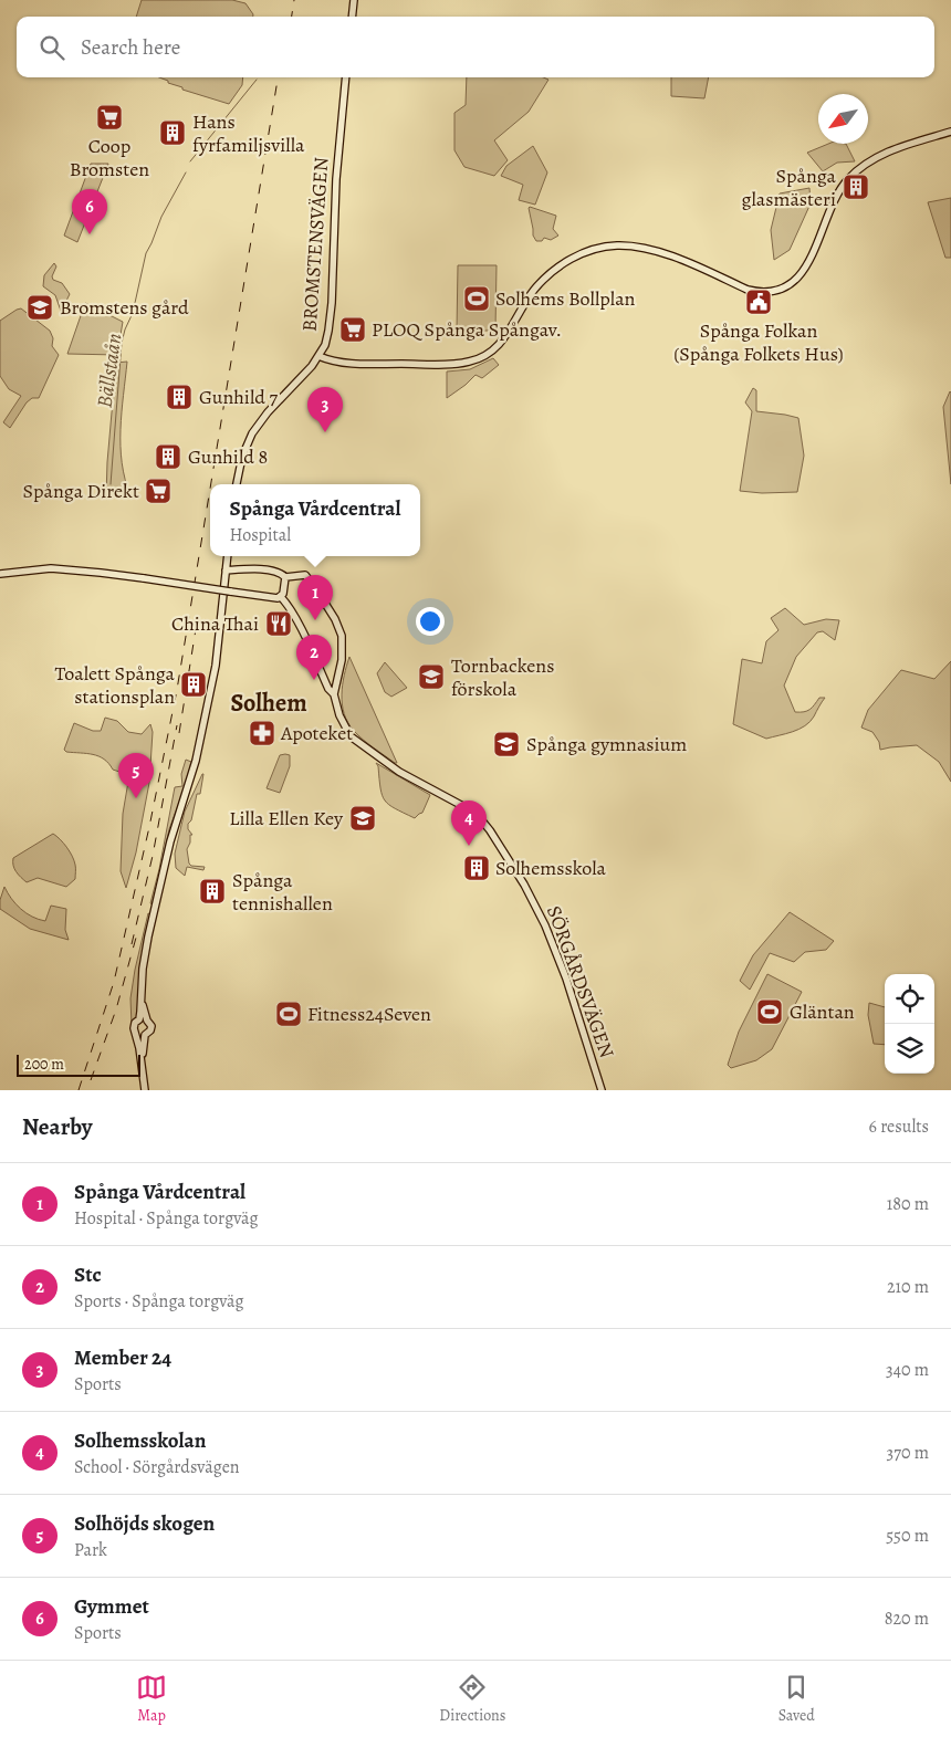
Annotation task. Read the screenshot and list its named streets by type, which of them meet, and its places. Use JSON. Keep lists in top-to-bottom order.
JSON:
{
  "streets": {
    "street": ["BROMSTENSVÄGEN", "SÖRGÅRDSVÄGEN"]
  },
  "districts": ["Solhem"],
  "water": ["Bällstaån"],
  "places": {
    "supermarket": ["Coop Bromsten", "PLOQ Spånga Spångav.", "Spånga Direkt"],
    "building": [
      "Hans fyrfamiljsvilla",
      "Spånga glasmästeri",
      "Gunhild 7",
      "Gunhild 8",
      "Toalett Spånga stationsplan",
      "Solhemsskola",
      "Spånga tennishallen"
    ],
    "sports": ["Solhems Bollplan", "Gläntan", "Fitness24Seven"],
    "public building": ["Spånga Folkan (Spånga Folkets Hus)"],
    "school or university": [
      "Bromstens gård",
      "Tornbackens förskola",
      "Spånga gymnasium",
      "Lilla Ellen Key"
    ],
    "restaurant": ["China Thai"],
    "pharmacy": ["Apoteket"]
  },
  "scale_bar": "200 m",
  "north": "bottom left",
  "page": {
    "search": "Search here",
    "pins": [
      "6",
      "3",
      "1",
      "2",
      "5",
      "4"
    ],
    "popup": ["Spånga Vårdcentral", "Hospital"],
    "scale": "200 m",
    "heading": ["Nearby", "6 results"],
    "list": [
      {
        "mark": "1",
        "name": "Spånga Vårdcentral",
        "note": "Hospital · Spånga torgväg",
        "value": "180 m"
      },
      {
        "mark": "2",
        "name": "Stc",
        "note": "Sports · Spånga torgväg",
        "value": "210 m"
      },
      {
        "mark": "3",
        "name": "Member 24",
        "note": "Sports",
        "value": "340 m"
      },
      {
        "mark": "4",
        "name": "Solhemsskolan",
        "note": "School · Sörgårdsvägen",
        "value": "370 m"
      },
      {
        "mark": "5",
        "name": "Solhöjds skogen",
        "note": "Park",
        "value": "550 m"
      },
      {
        "mark": "6",
        "name": "Gymmet",
        "note": "Sports",
        "value": "820 m"
      }
    ],
    "nav": ["Map", "Directions", "Saved"]
  }
}
